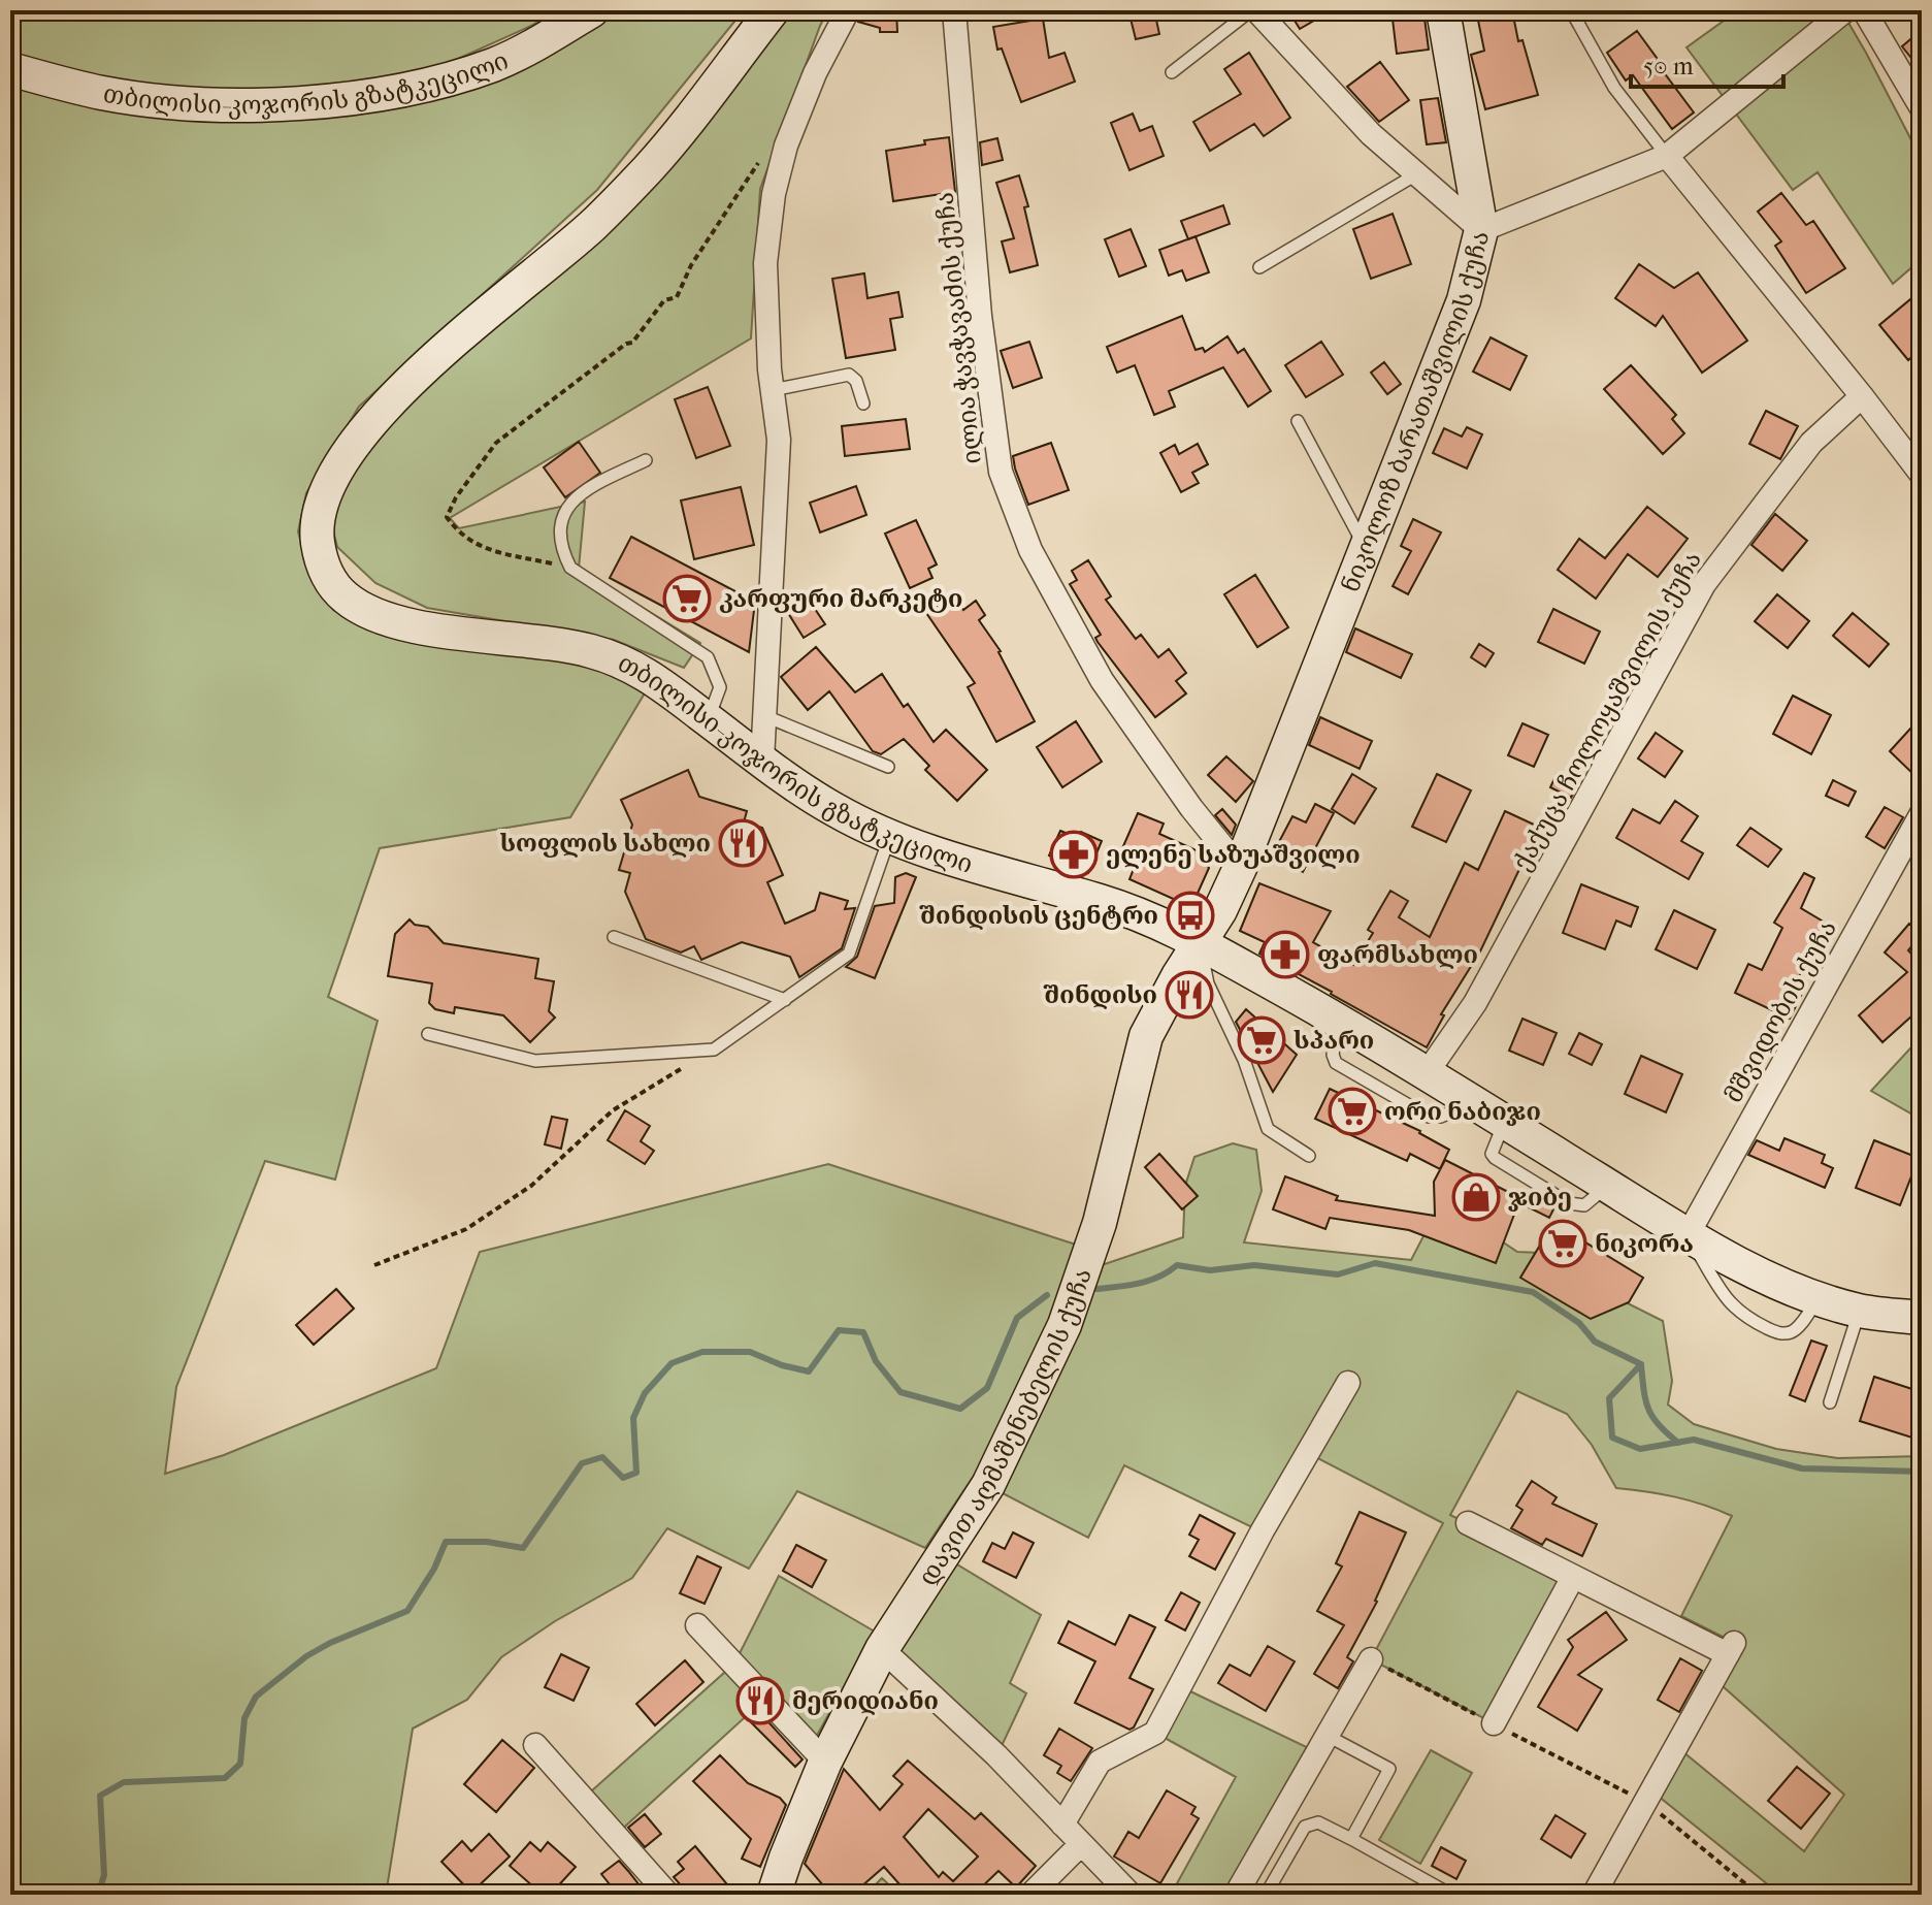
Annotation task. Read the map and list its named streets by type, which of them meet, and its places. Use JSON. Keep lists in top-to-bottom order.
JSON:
{
  "streets": {
    "main road": ["თბილისი-კოჯორის გზატკეცილი", "ნიკოლოზ ბარათაშვილის ქუჩა", "დავით აღმაშენებელის ქუჩა"],
    "street": ["ილია ჭავჭავაძის ქუჩა", "ქაქუცა ჩოლოყაშვილის ქუჩა", "მშვიდობის ქუჩა"]
  },
  "crossings": [
    ["თბილისი-კოჯორის გზატკეცილი", "ნიკოლოზ ბარათაშვილის ქუჩა"],
    ["თბილისი-კოჯორის გზატკეცილი", "ქაქუცა ჩოლოყაშვილის ქუჩა"],
    ["თბილისი-კოჯორის გზატკეცილი", "მშვიდობის ქუჩა"],
    ["თბილისი-კოჯორის გზატკეცილი", "დავით აღმაშენებელის ქუჩა"],
    ["ილია ჭავჭავაძის ქუჩა", "ნიკოლოზ ბარათაშვილის ქუჩა"],
    ["ნიკოლოზ ბარათაშვილის ქუჩა", "დავით აღმაშენებელის ქუჩა"]
  ],
  "places": {
    "supermarket": [
      "კარფური მარკეტი",
      "სპარი",
      "ორი ნაბიჯი",
      "ნიკორა"
    ],
    "restaurant": ["სოფლის სახლი", "შინდისი", "მერიდიანი"],
    "pharmacy": ["ელენე საზუაშვილი", "ფარმსახლი"],
    "bus stop": ["შინდისის ცენტრი"],
    "shop": ["ჯიბე"]
  },
  "scale_bar": "50 m"
}
